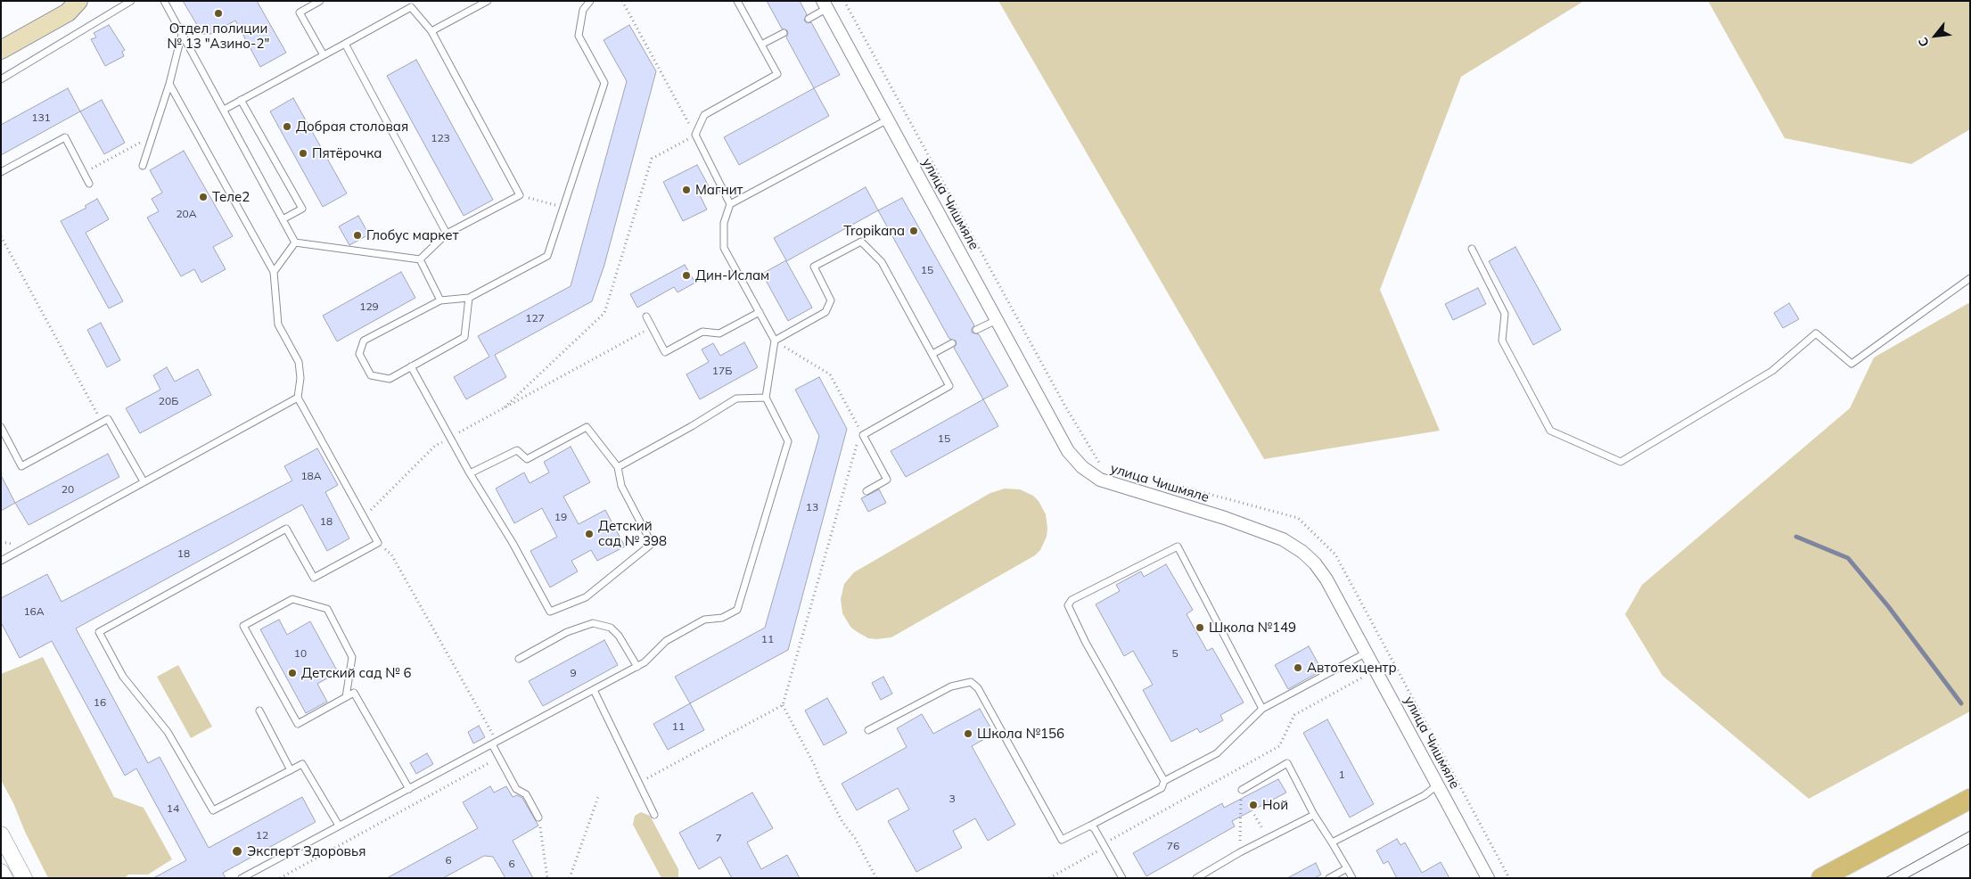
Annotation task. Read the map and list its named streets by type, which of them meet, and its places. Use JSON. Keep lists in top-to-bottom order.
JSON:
{
  "streets": {
    "street": ["улица Чишмяле"]
  },
  "places": [
    "Отдел полиции № 13 \"Азино-2\"",
    "Добрая столовая",
    "Пятёрочка",
    "Магнит",
    "Теле2",
    "Tropikana",
    "Глобус маркет",
    "Дин-Ислам",
    "Детский сад № 398",
    "Школа №149",
    "Автотехцентр",
    "Детский сад № 6",
    "Школа №156",
    "Ной",
    "Эксперт Здоровья"
  ],
  "house_numbers": [
    "131",
    "123",
    "20А",
    "15",
    "129",
    "127",
    "17Б",
    "20Б",
    "15",
    "18А",
    "20",
    "13",
    "19",
    "18",
    "18",
    "16А",
    "11",
    "10",
    "5",
    "9",
    "16",
    "11",
    "1",
    "3",
    "14",
    "12",
    "7",
    "76",
    "6",
    "6"
  ],
  "north": "bottom left"
}
